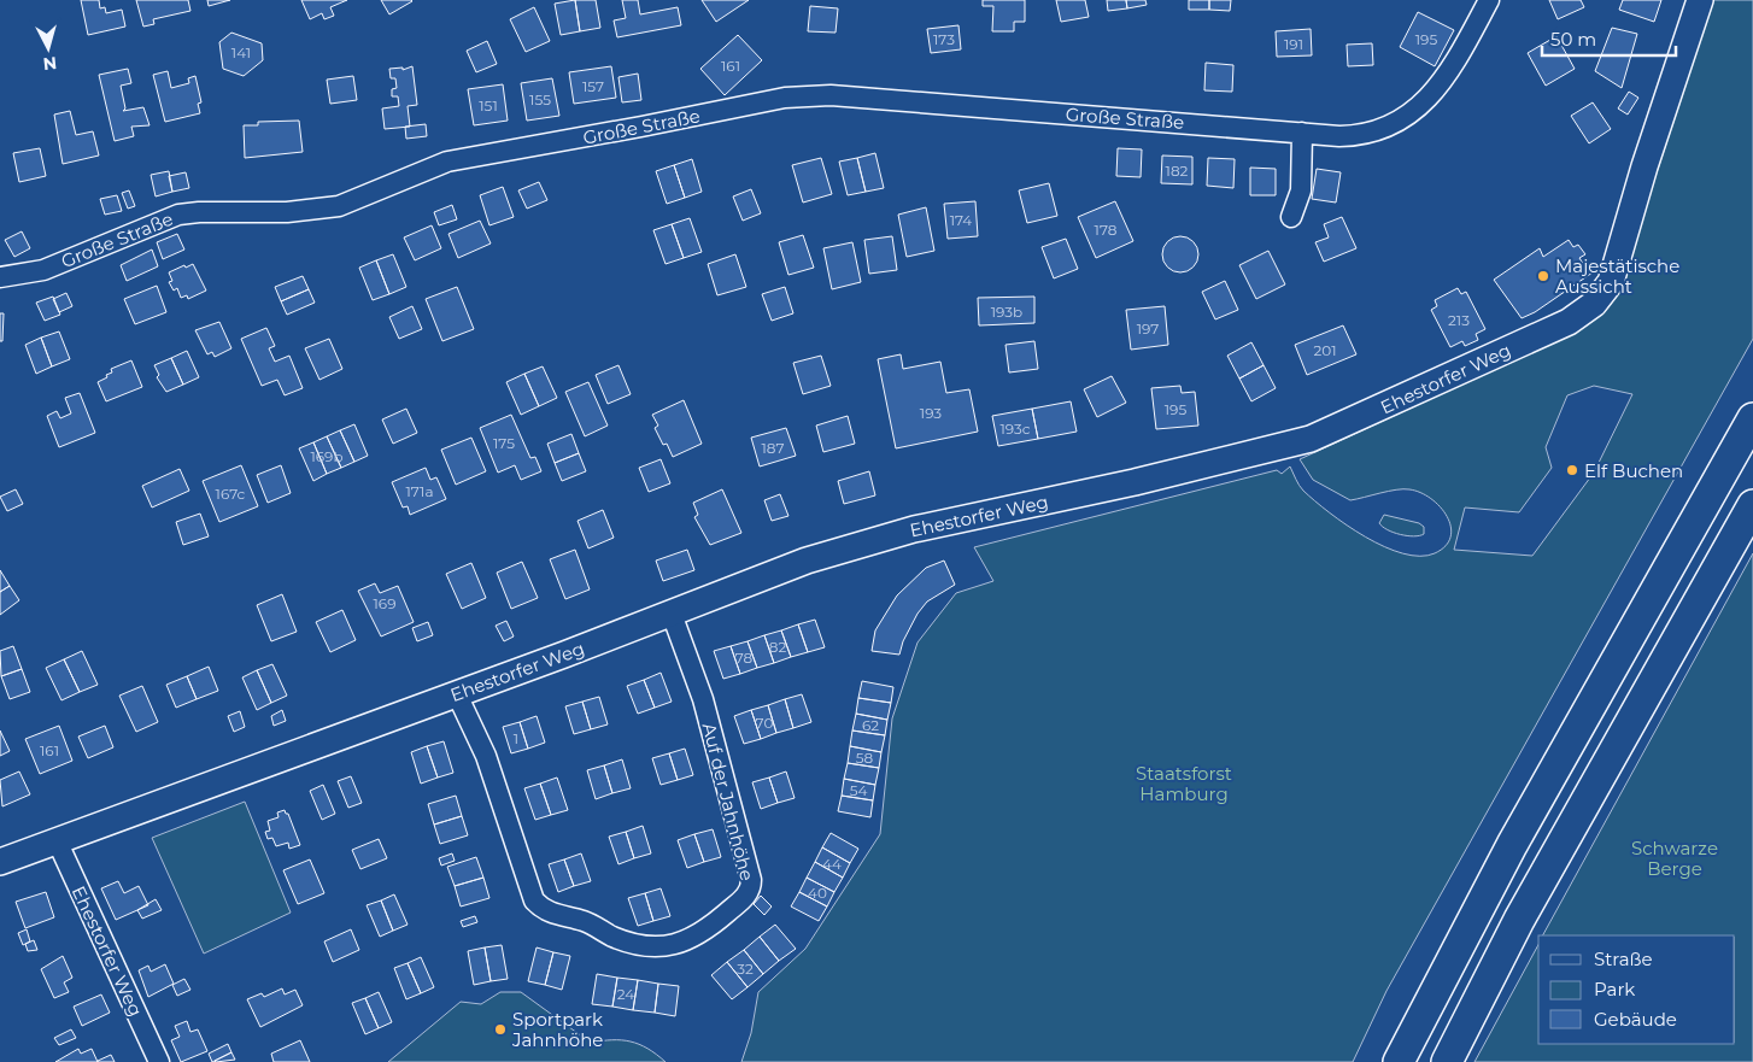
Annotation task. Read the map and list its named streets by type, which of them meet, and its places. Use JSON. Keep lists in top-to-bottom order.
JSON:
{
  "streets": {
    "main road": ["Ehestorfer Weg"],
    "street": ["Große Straße", "Auf der Jahnhöhe"]
  },
  "crossings": [
    ["Ehestorfer Weg", "Auf der Jahnhöhe"]
  ],
  "parks": ["Staatsforst Hamburg", "Schwarze Berge"],
  "places": ["Majestätische Aussicht", "Elf Buchen", "Sportpark Jahnhöhe"],
  "house_numbers": [
    "173",
    "195",
    "191",
    "141",
    "161",
    "157",
    "155",
    "151",
    "182",
    "174",
    "178",
    "193b",
    "213",
    "197",
    "201",
    "195",
    "193",
    "193c",
    "175",
    "187",
    "169b",
    "171a",
    "167c",
    "169",
    "82",
    "78",
    "70",
    "62",
    "1",
    "161",
    "58",
    "54",
    "44",
    "40",
    "32",
    "24"
  ],
  "legend": ["Straße", "Park", "Gebäude"],
  "scale_bar": "50 m",
  "north": "bottom"
}
